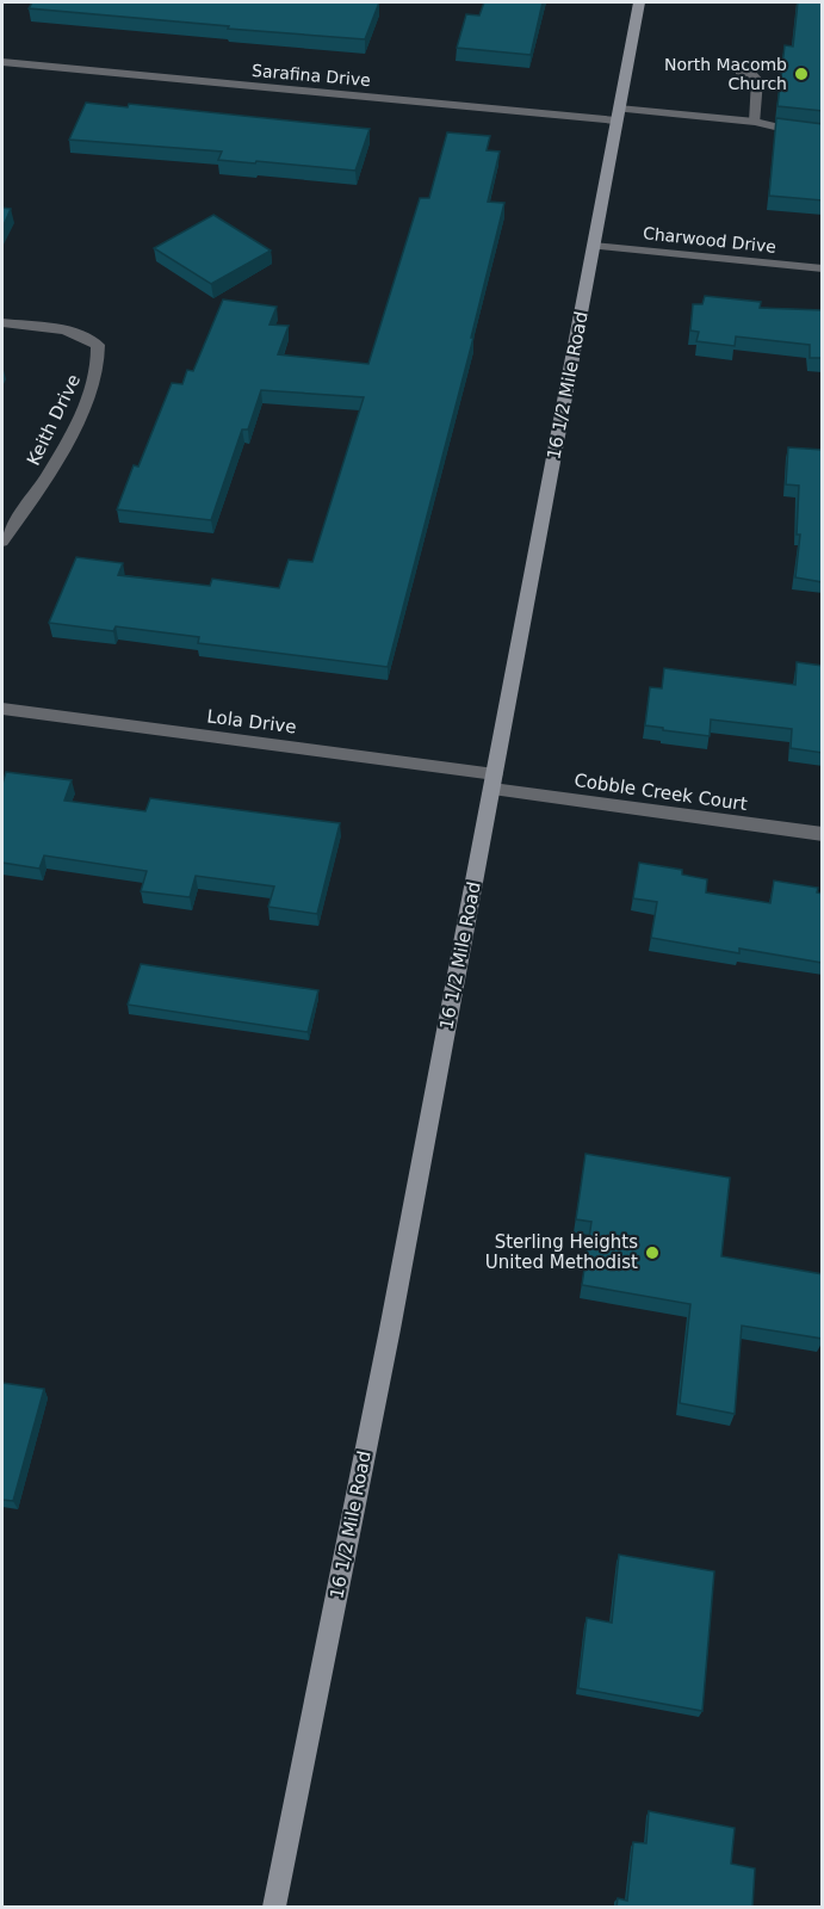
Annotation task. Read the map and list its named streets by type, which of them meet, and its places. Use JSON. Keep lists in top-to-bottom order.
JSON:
{
  "streets": {
    "street": [
      "Sarafina Drive",
      "Charwood Drive",
      "16 1/2 Mile Road",
      "Keith Drive",
      "Lola Drive",
      "Cobble Creek Court"
    ]
  },
  "crossings": [
    ["Sarafina Drive", "16 1/2 Mile Road"],
    ["Charwood Drive", "16 1/2 Mile Road"],
    ["16 1/2 Mile Road", "Lola Drive"],
    ["16 1/2 Mile Road", "Cobble Creek Court"],
    ["Lola Drive", "Cobble Creek Court"]
  ],
  "places": ["North Macomb Church", "Sterling Heights United Methodist"]
}
